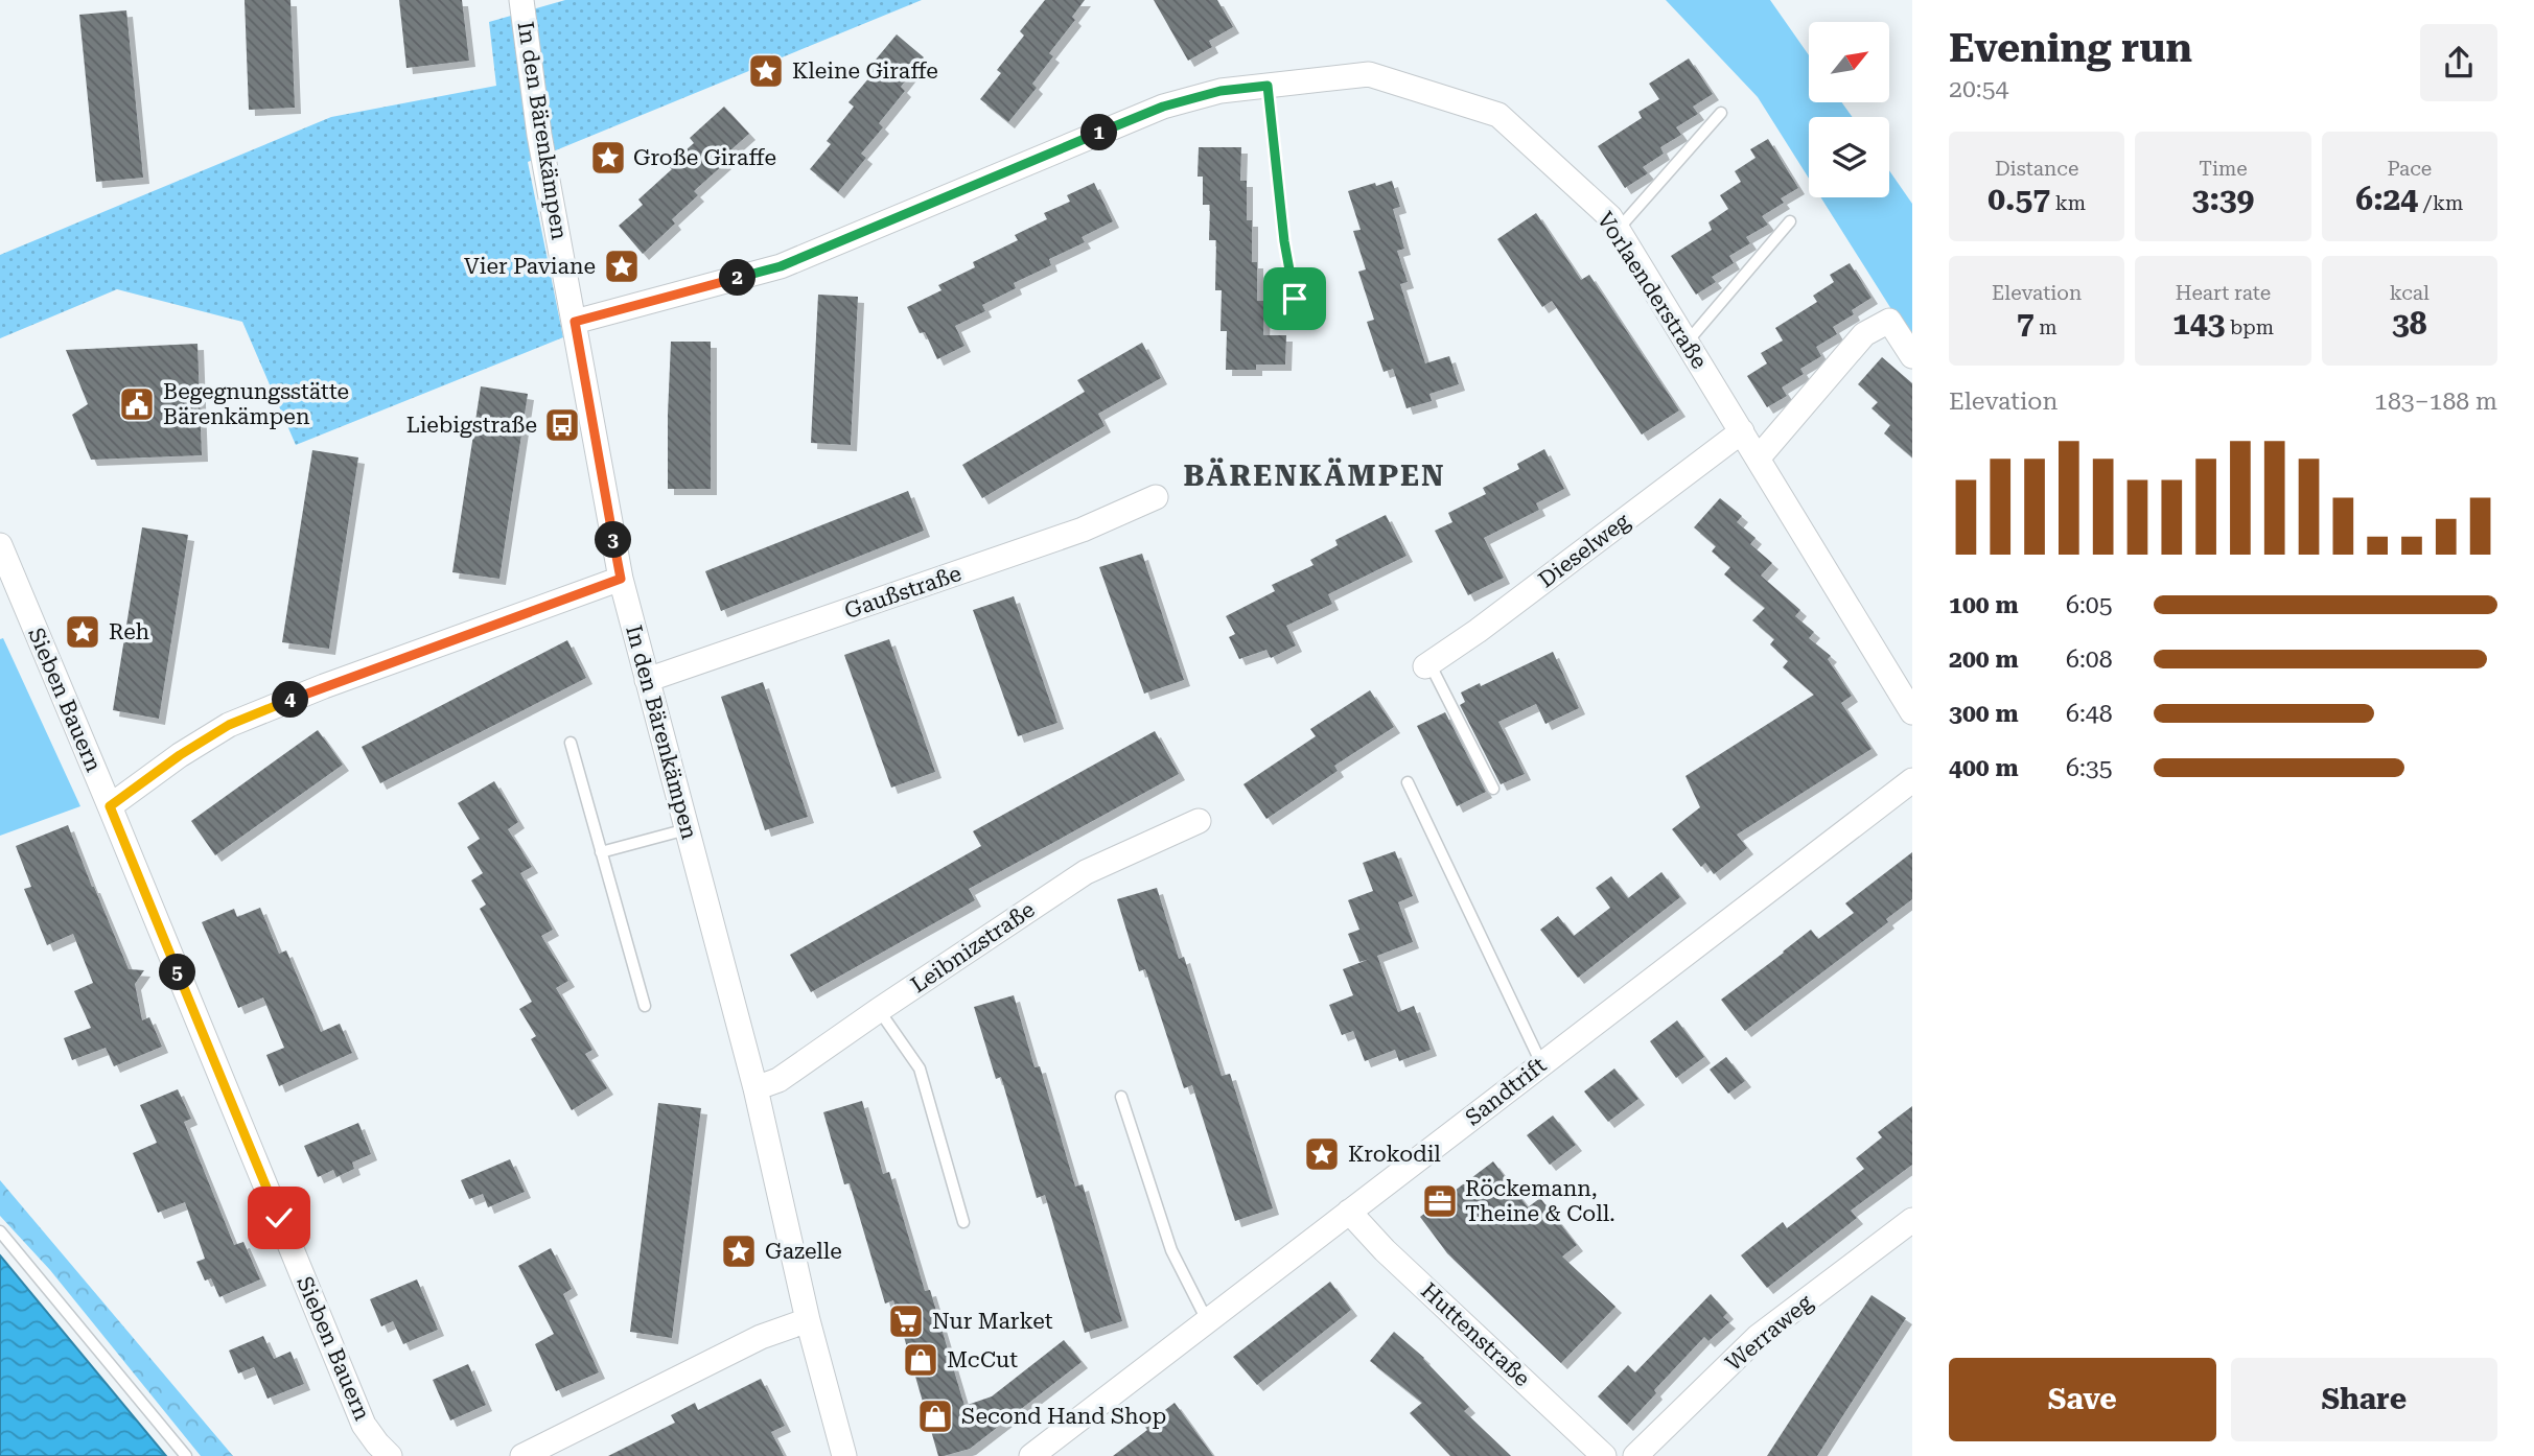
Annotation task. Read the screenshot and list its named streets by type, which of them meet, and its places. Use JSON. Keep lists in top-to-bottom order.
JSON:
{
  "streets": {
    "street": [
      "In den Bärenkämpen",
      "Vorlaenderstraße",
      "Dieselweg",
      "Gaußstraße",
      "Sieben Bauern",
      "Leibnizstraße",
      "Sandtrift",
      "Werraweg",
      "Huttenstraße"
    ]
  },
  "crossings": [
    ["In den Bärenkämpen", "Vorlaenderstraße"],
    ["In den Bärenkämpen", "Gaußstraße"],
    ["In den Bärenkämpen", "Leibnizstraße"],
    ["Vorlaenderstraße", "Dieselweg"],
    ["Sandtrift", "Huttenstraße"]
  ],
  "districts": ["BÄRENKÄMPEN"],
  "places": {
    "place": [
      "Kleine Giraffe",
      "Große Giraffe",
      "Vier Paviane",
      "Reh",
      "Krokodil",
      "Gazelle"
    ],
    "public building": ["Begegnungsstätte Bärenkämpen"],
    "bus stop": ["Liebigstraße"],
    "office": ["Röckemann, Theine & Coll."],
    "supermarket": ["Nur Market"],
    "shop": ["McCut", "Second Hand Shop"]
  },
  "north": "top right",
  "page": {
    "heading": ["Evening run", "20:54"],
    "pins": [
      "1",
      "2",
      "3",
      "4",
      "5"
    ],
    "stats": [
      ["Distance", "0.57 km"],
      ["Time", "3:39"],
      ["Pace", "6:24 /km"],
      ["Elevation", "7 m"],
      ["Heart rate", "143 bpm"],
      ["kcal", "38"]
    ],
    "chart": ["Elevation", "183–188 m"],
    "list": [
      {
        "name": "100 m",
        "note": "6:05"
      },
      {
        "name": "200 m",
        "note": "6:08"
      },
      {
        "name": "300 m",
        "note": "6:48"
      },
      {
        "name": "400 m",
        "note": "6:35"
      }
    ],
    "buttons": ["Save", "Share"]
  }
}
